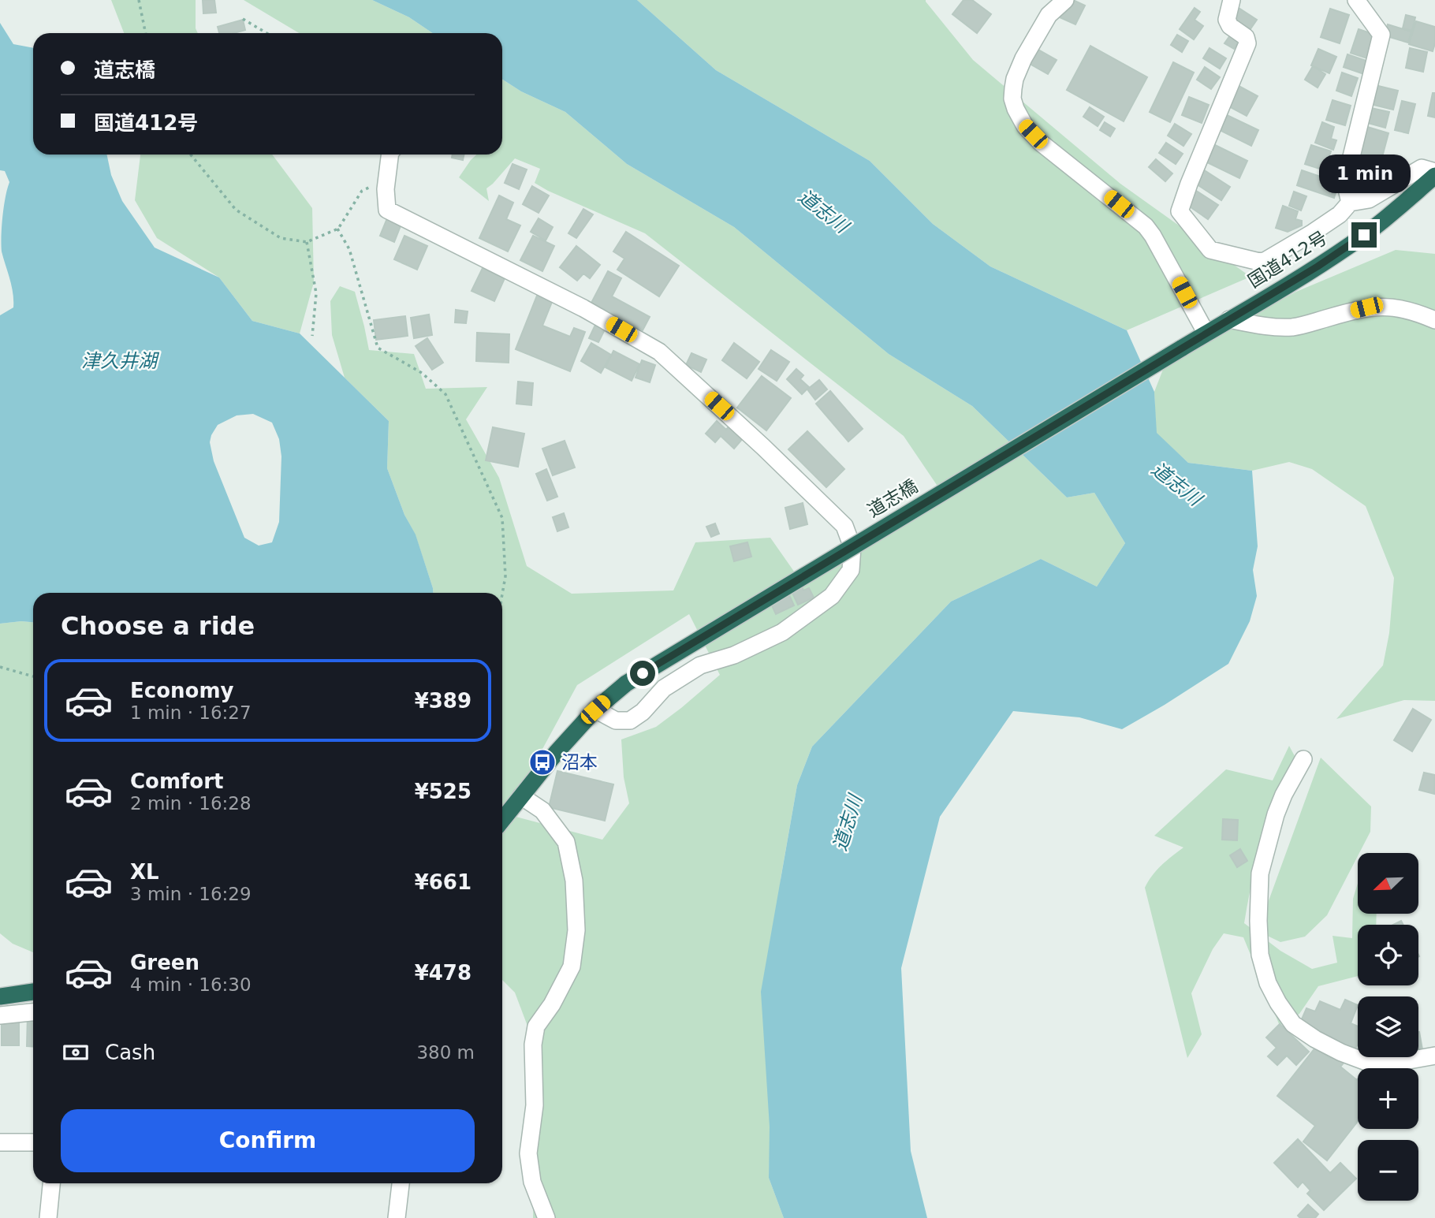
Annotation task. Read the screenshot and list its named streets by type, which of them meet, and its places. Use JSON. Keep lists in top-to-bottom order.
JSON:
{
  "streets": {
    "highway": ["国道412号", "道志橋"]
  },
  "crossings": [
    ["国道412号", "道志橋"]
  ],
  "water": ["道志川", "津久井湖"],
  "places": {
    "bus stop": ["沼本"]
  },
  "north": "bottom left",
  "page": {
    "banner": ["道志橋", "国道412号"],
    "bubble": "1 min",
    "heading": "Choose a ride",
    "list": [
      {
        "name": "Economy",
        "note": "1 min · 16:27",
        "value": "¥389"
      },
      {
        "name": "Comfort",
        "note": "2 min · 16:28",
        "value": "¥525"
      },
      {
        "name": "XL",
        "note": "3 min · 16:29",
        "value": "¥661"
      },
      {
        "name": "Green",
        "note": "4 min · 16:30",
        "value": "¥478"
      }
    ],
    "map_buttons": ["+", "−"],
    "pay": ["Cash", "380 m"],
    "buttons": "Confirm"
  }
}
